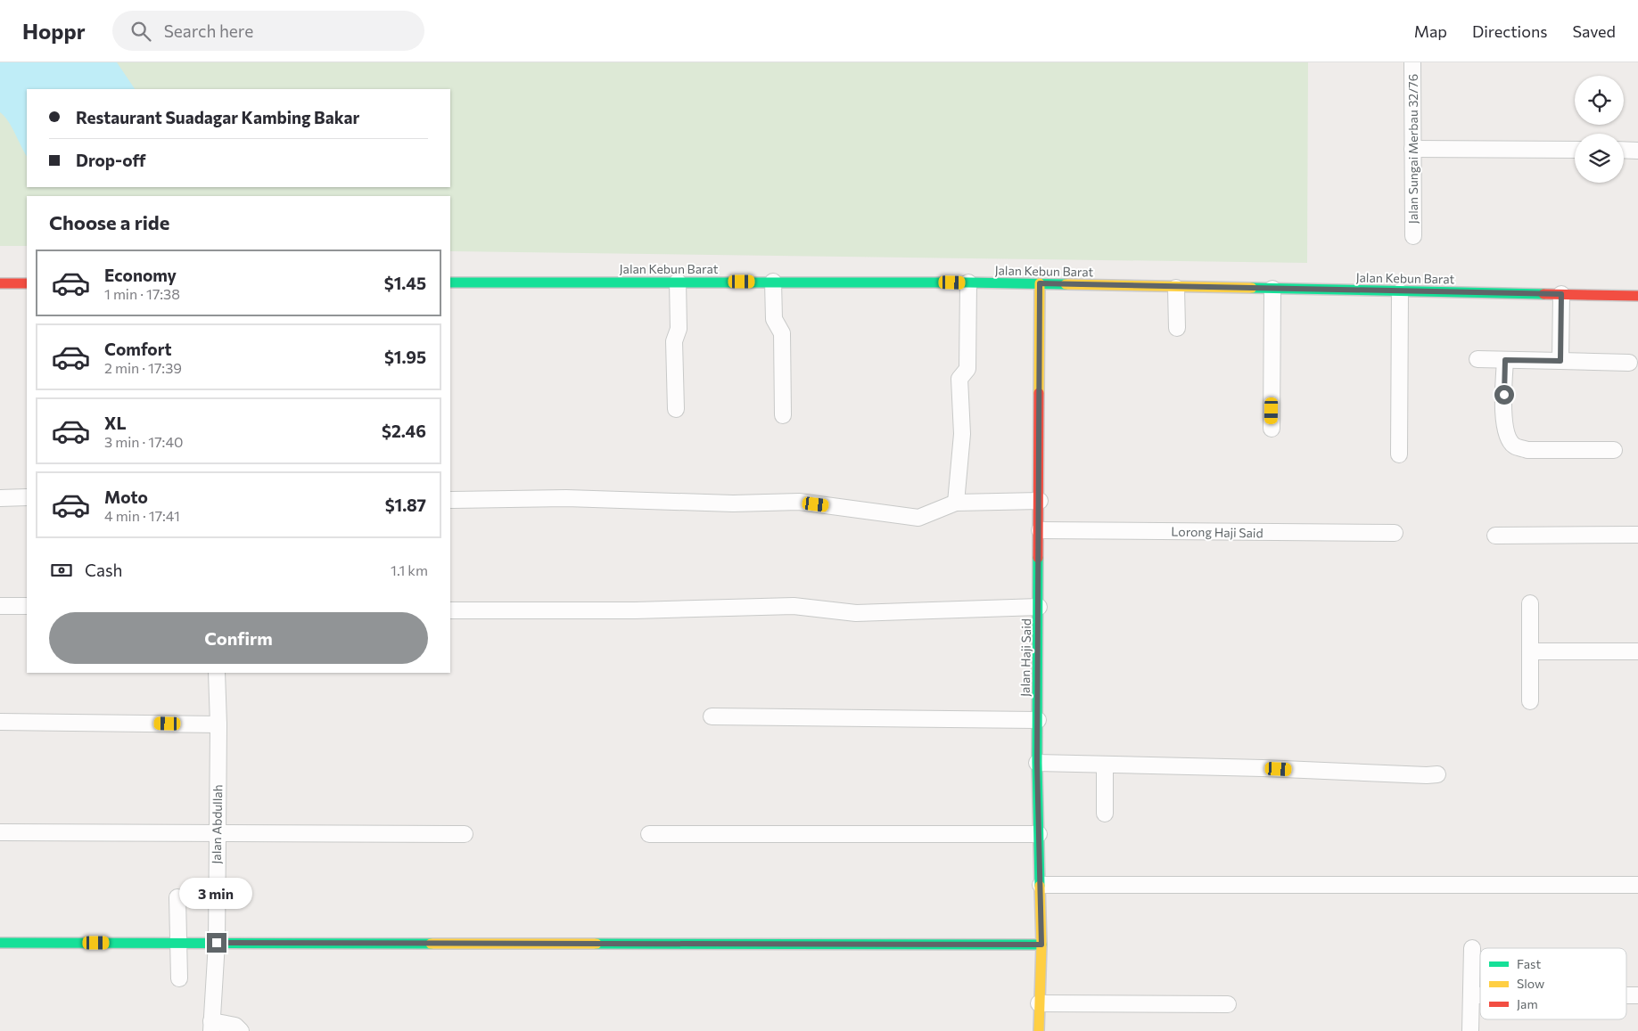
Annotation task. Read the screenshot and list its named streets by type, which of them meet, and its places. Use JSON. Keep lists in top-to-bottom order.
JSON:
{
  "streets": {
    "street": [
      "Jalan Sungai Merbau 32/76",
      "Jalan Kebun Barat",
      "Lorong Haji Said",
      "Jalan Haji Said",
      "Jalan Abdullah"
    ]
  },
  "crossings": [
    ["Jalan Kebun Barat", "Jalan Haji Said"],
    ["Lorong Haji Said", "Jalan Haji Said"]
  ],
  "legend": ["Fast", "Slow", "Jam"],
  "page": {
    "header": "Hoppr",
    "search": "Search here",
    "nav": ["Map", "Directions", "Saved"],
    "banner": ["Restaurant Suadagar Kambing Bakar", "Drop-off"],
    "heading": "Choose a ride",
    "list": [
      {
        "name": "Economy",
        "note": "1 min · 17:38",
        "value": "$1.45"
      },
      {
        "name": "Comfort",
        "note": "2 min · 17:39",
        "value": "$1.95"
      },
      {
        "name": "XL",
        "note": "3 min · 17:40",
        "value": "$2.46"
      },
      {
        "name": "Moto",
        "note": "4 min · 17:41",
        "value": "$1.87"
      }
    ],
    "pay": ["Cash", "1.1 km"],
    "buttons": "Confirm",
    "bubble": "3 min"
  }
}
